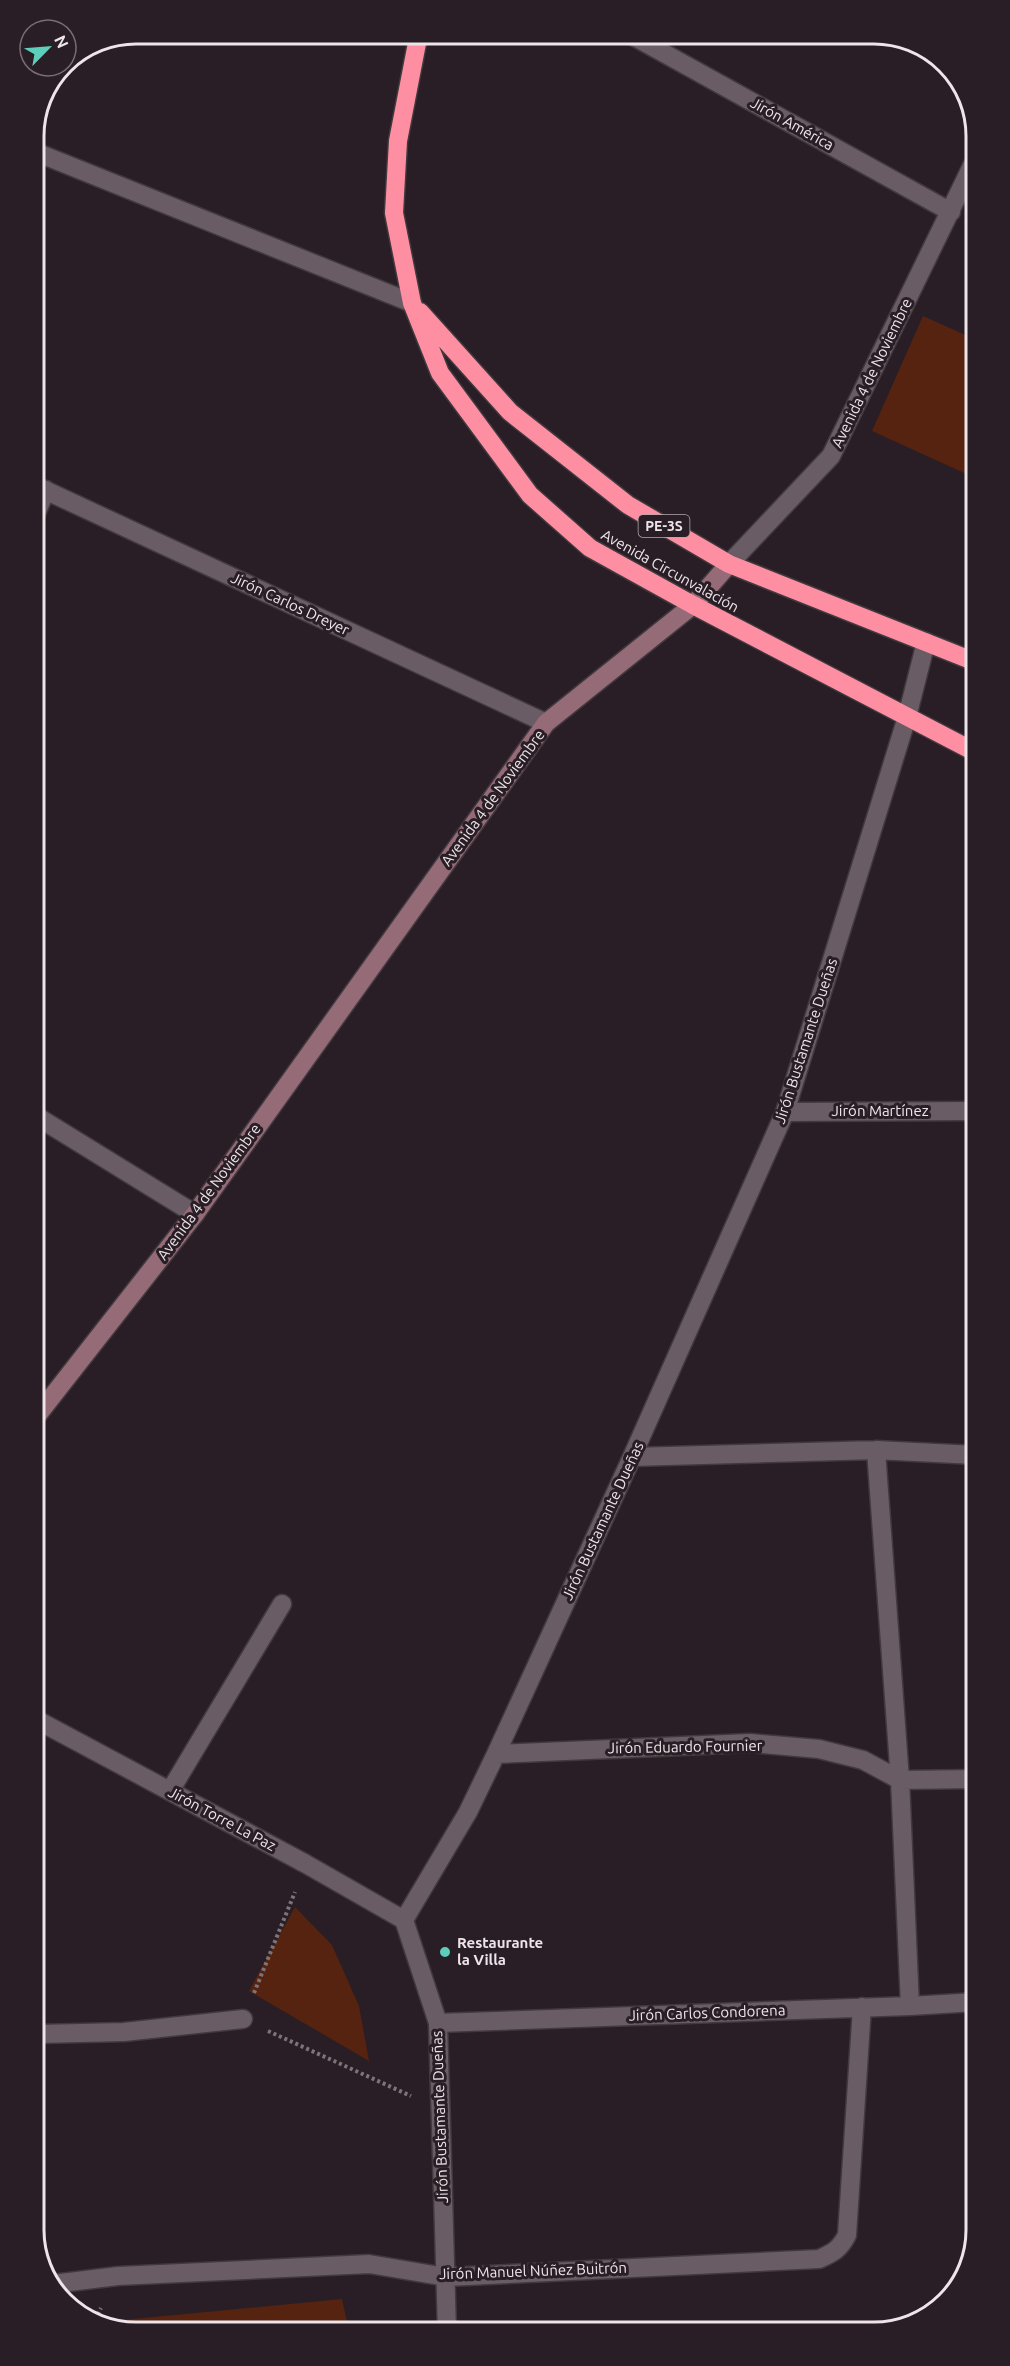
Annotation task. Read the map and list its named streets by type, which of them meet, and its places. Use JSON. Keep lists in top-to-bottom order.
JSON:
{
  "streets": {
    "highway": ["PE-3S", "Avenida Circunvalación"],
    "street": [
      "Jirón América",
      "Avenida 4 de Noviembre",
      "Jirón Carlos Dreyer",
      "Jirón Bustamante Dueñas",
      "Jirón Martínez",
      "Jirón Eduardo Fournier",
      "Jirón Torre La Paz",
      "Jirón Carlos Condorena",
      "Jirón Manuel Núñez Buitrón"
    ]
  },
  "crossings": [
    ["Jirón América", "Avenida 4 de Noviembre"],
    ["Avenida 4 de Noviembre", "PE-3S"],
    ["Avenida 4 de Noviembre", "Avenida Circunvalación"],
    ["Avenida 4 de Noviembre", "Jirón Carlos Dreyer"],
    ["PE-3S", "Avenida Circunvalación"],
    ["PE-3S", "Jirón Bustamante Dueñas"],
    ["Avenida Circunvalación", "Jirón Bustamante Dueñas"],
    ["Jirón Bustamante Dueñas", "Jirón Martínez"],
    ["Jirón Bustamante Dueñas", "Jirón Eduardo Fournier"],
    ["Jirón Bustamante Dueñas", "Jirón Torre La Paz"],
    ["Jirón Bustamante Dueñas", "Jirón Carlos Condorena"],
    ["Jirón Bustamante Dueñas", "Jirón Manuel Núñez Buitrón"],
    ["Jirón Carlos Condorena", "Jirón Manuel Núñez Buitrón"]
  ],
  "places": ["Restaurante la Villa"],
  "north": "top right"
}
